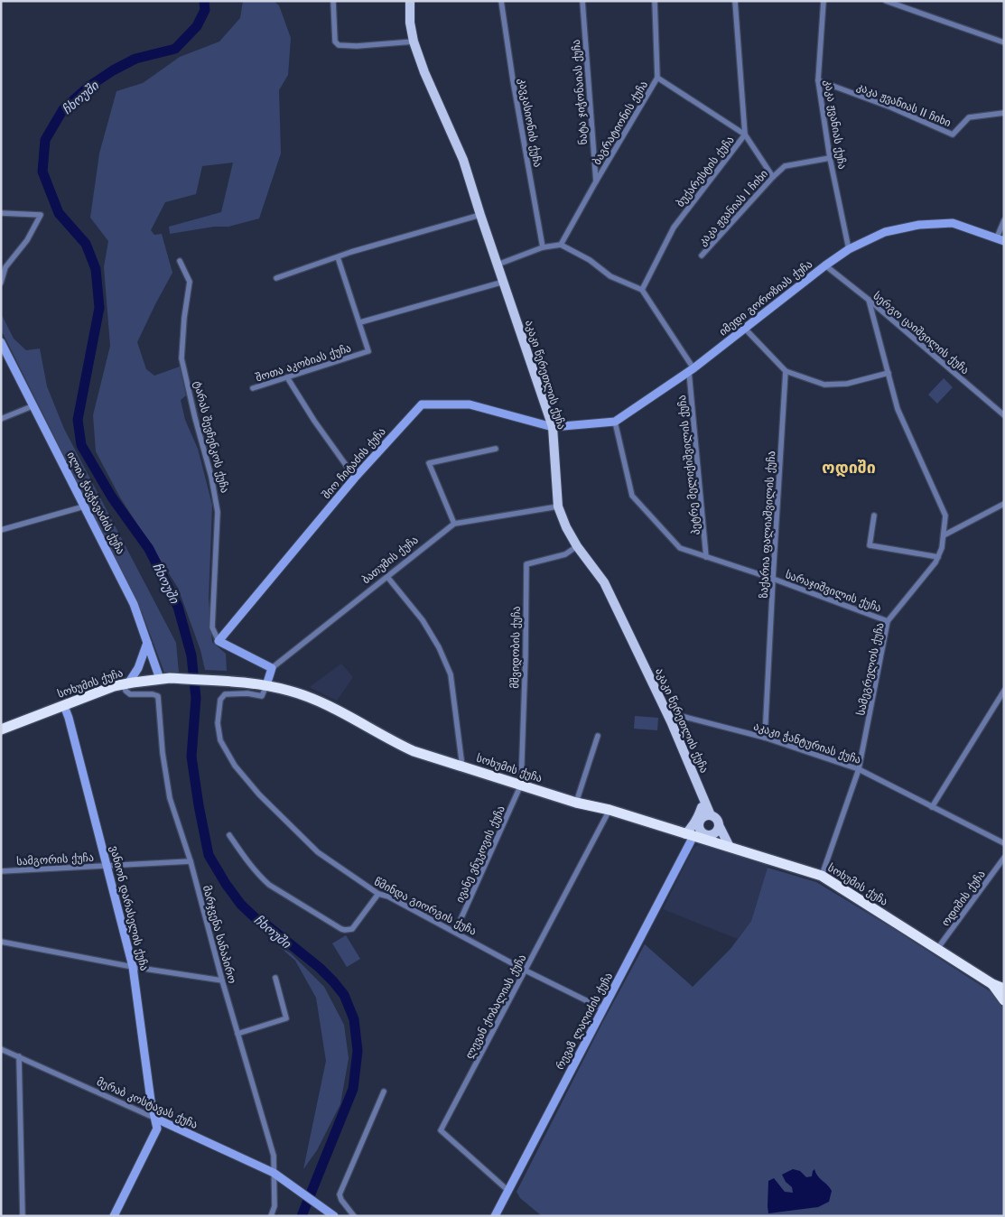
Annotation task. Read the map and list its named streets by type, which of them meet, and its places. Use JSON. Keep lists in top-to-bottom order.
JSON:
{
  "streets": {
    "highway": ["სოხუმის ქუჩა"],
    "main road": ["აკაკი წერეთლის ქუჩა"],
    "street": [
      "ნატა ჯიჭონაიას ქუჩა",
      "კაკა ჟვანიას II ჩიხი",
      "კავკასიონის ქუჩა",
      "ბაგრატიონის ქუჩა",
      "კაკა ჟვანიას ქუჩა",
      "ბუქარესტის ქუჩა",
      "კაკა ჟვანიას I ჩიხი",
      "იმედი გოროზიას ქუჩა",
      "სერგო ცაიშვილის ქუჩა",
      "შოთა აკობიას ქუჩა",
      "ტარას შევჩენკოს ქუჩა",
      "შიო ჩიტაძის ქუჩა",
      "პეტრე მელიქიშვილის ქუჩა",
      "ილია ჭავჭავაძის ქუჩა",
      "ზაქარია ფალიაშვილის ქუჩა",
      "ბათუმის ქუჩა",
      "სარაჯიშვილის ქუჩა",
      "მშვიდობის ქუჩა",
      "სამეგრელოს ქუჩა",
      "აკაკი ჭანტურიას ქუჩა",
      "ივანე ვნუკოვის ქუჩა",
      "სამგორის ქუჩა",
      "ოდიშის ქუჩა",
      "წმინდა გიორგის ქუჩა",
      "ვანიონ დარასელის ქუჩა",
      "მარჯვენა სანაპირო",
      "ლევან ქობალიას ქუჩა",
      "რევაზ ლაღიძის ქუჩა",
      "მერაბ კოსტავას ქუჩა"
    ]
  },
  "crossings": [
    ["ნატა ჯიჭონაიას ქუჩა", "ბაგრატიონის ქუჩა"],
    ["კაკა ჟვანიას II ჩიხი", "კაკა ჟვანიას ქუჩა"],
    ["კაკა ჟვანიას ქუჩა", "კაკა ჟვანიას I ჩიხი"],
    ["კაკა ჟვანიას ქუჩა", "იმედი გოროზიას ქუჩა"],
    ["იმედი გოროზიას ქუჩა", "სერგო ცაიშვილის ქუჩა"],
    ["იმედი გოროზიას ქუჩა", "აკაკი წერეთლის ქუჩა"],
    ["იმედი გოროზიას ქუჩა", "შიო ჩიტაძის ქუჩა"],
    ["იმედი გოროზიას ქუჩა", "პეტრე მელიქიშვილის ქუჩა"],
    ["იმედი გოროზიას ქუჩა", "სარაჯიშვილის ქუჩა"],
    ["სერგო ცაიშვილის ქუჩა", "სამეგრელოს ქუჩა"],
    ["აკაკი წერეთლის ქუჩა", "შიო ჩიტაძის ქუჩა"],
    ["აკაკი წერეთლის ქუჩა", "ბათუმის ქუჩა"],
    ["აკაკი წერეთლის ქუჩა", "მშვიდობის ქუჩა"],
    ["აკაკი წერეთლის ქუჩა", "სოხუმის ქუჩა"],
    ["აკაკი წერეთლის ქუჩა", "აკაკი ჭანტურიას ქუჩა"],
    ["ტარას შევჩენკოს ქუჩა", "შიო ჩიტაძის ქუჩა"],
    ["პეტრე მელიქიშვილის ქუჩა", "სარაჯიშვილის ქუჩა"],
    ["ილია ჭავჭავაძის ქუჩა", "სოხუმის ქუჩა"],
    ["ზაქარია ფალიაშვილის ქუჩა", "სარაჯიშვილის ქუჩა"],
    ["ზაქარია ფალიაშვილის ქუჩა", "აკაკი ჭანტურიას ქუჩა"],
    ["სარაჯიშვილის ქუჩა", "სამეგრელოს ქუჩა"],
    ["მშვიდობის ქუჩა", "სოხუმის ქუჩა"],
    ["მშვიდობის ქუჩა", "ივანე ვნუკოვის ქუჩა"],
    ["სამეგრელოს ქუჩა", "სოხუმის ქუჩა"],
    ["სამეგრელოს ქუჩა", "აკაკი ჭანტურიას ქუჩა"],
    ["სოხუმის ქუჩა", "ივანე ვნუკოვის ქუჩა"],
    ["სოხუმის ქუჩა", "ოდიშის ქუჩა"],
    ["სოხუმის ქუჩა", "წმინდა გიორგის ქუჩა"],
    ["სოხუმის ქუჩა", "ვანიონ დარასელის ქუჩა"],
    ["სოხუმის ქუჩა", "მარჯვენა სანაპირო"],
    ["სოხუმის ქუჩა", "ლევან ქობალიას ქუჩა"],
    ["სოხუმის ქუჩა", "რევაზ ლაღიძის ქუჩა"],
    ["ივანე ვნუკოვის ქუჩა", "წმინდა გიორგის ქუჩა"],
    ["სამგორის ქუჩა", "ვანიონ დარასელის ქუჩა"],
    ["სამგორის ქუჩა", "მარჯვენა სანაპირო"],
    ["წმინდა გიორგის ქუჩა", "ლევან ქობალიას ქუჩა"],
    ["წმინდა გიორგის ქუჩა", "რევაზ ლაღიძის ქუჩა"],
    ["ვანიონ დარასელის ქუჩა", "მერაბ კოსტავას ქუჩა"],
    ["მარჯვენა სანაპირო", "მერაბ კოსტავას ქუჩა"],
    ["ლევან ქობალიას ქუჩა", "რევაზ ლაღიძის ქუჩა"]
  ],
  "districts": ["ოდიში"],
  "water": ["ჩხოუში"]
}
